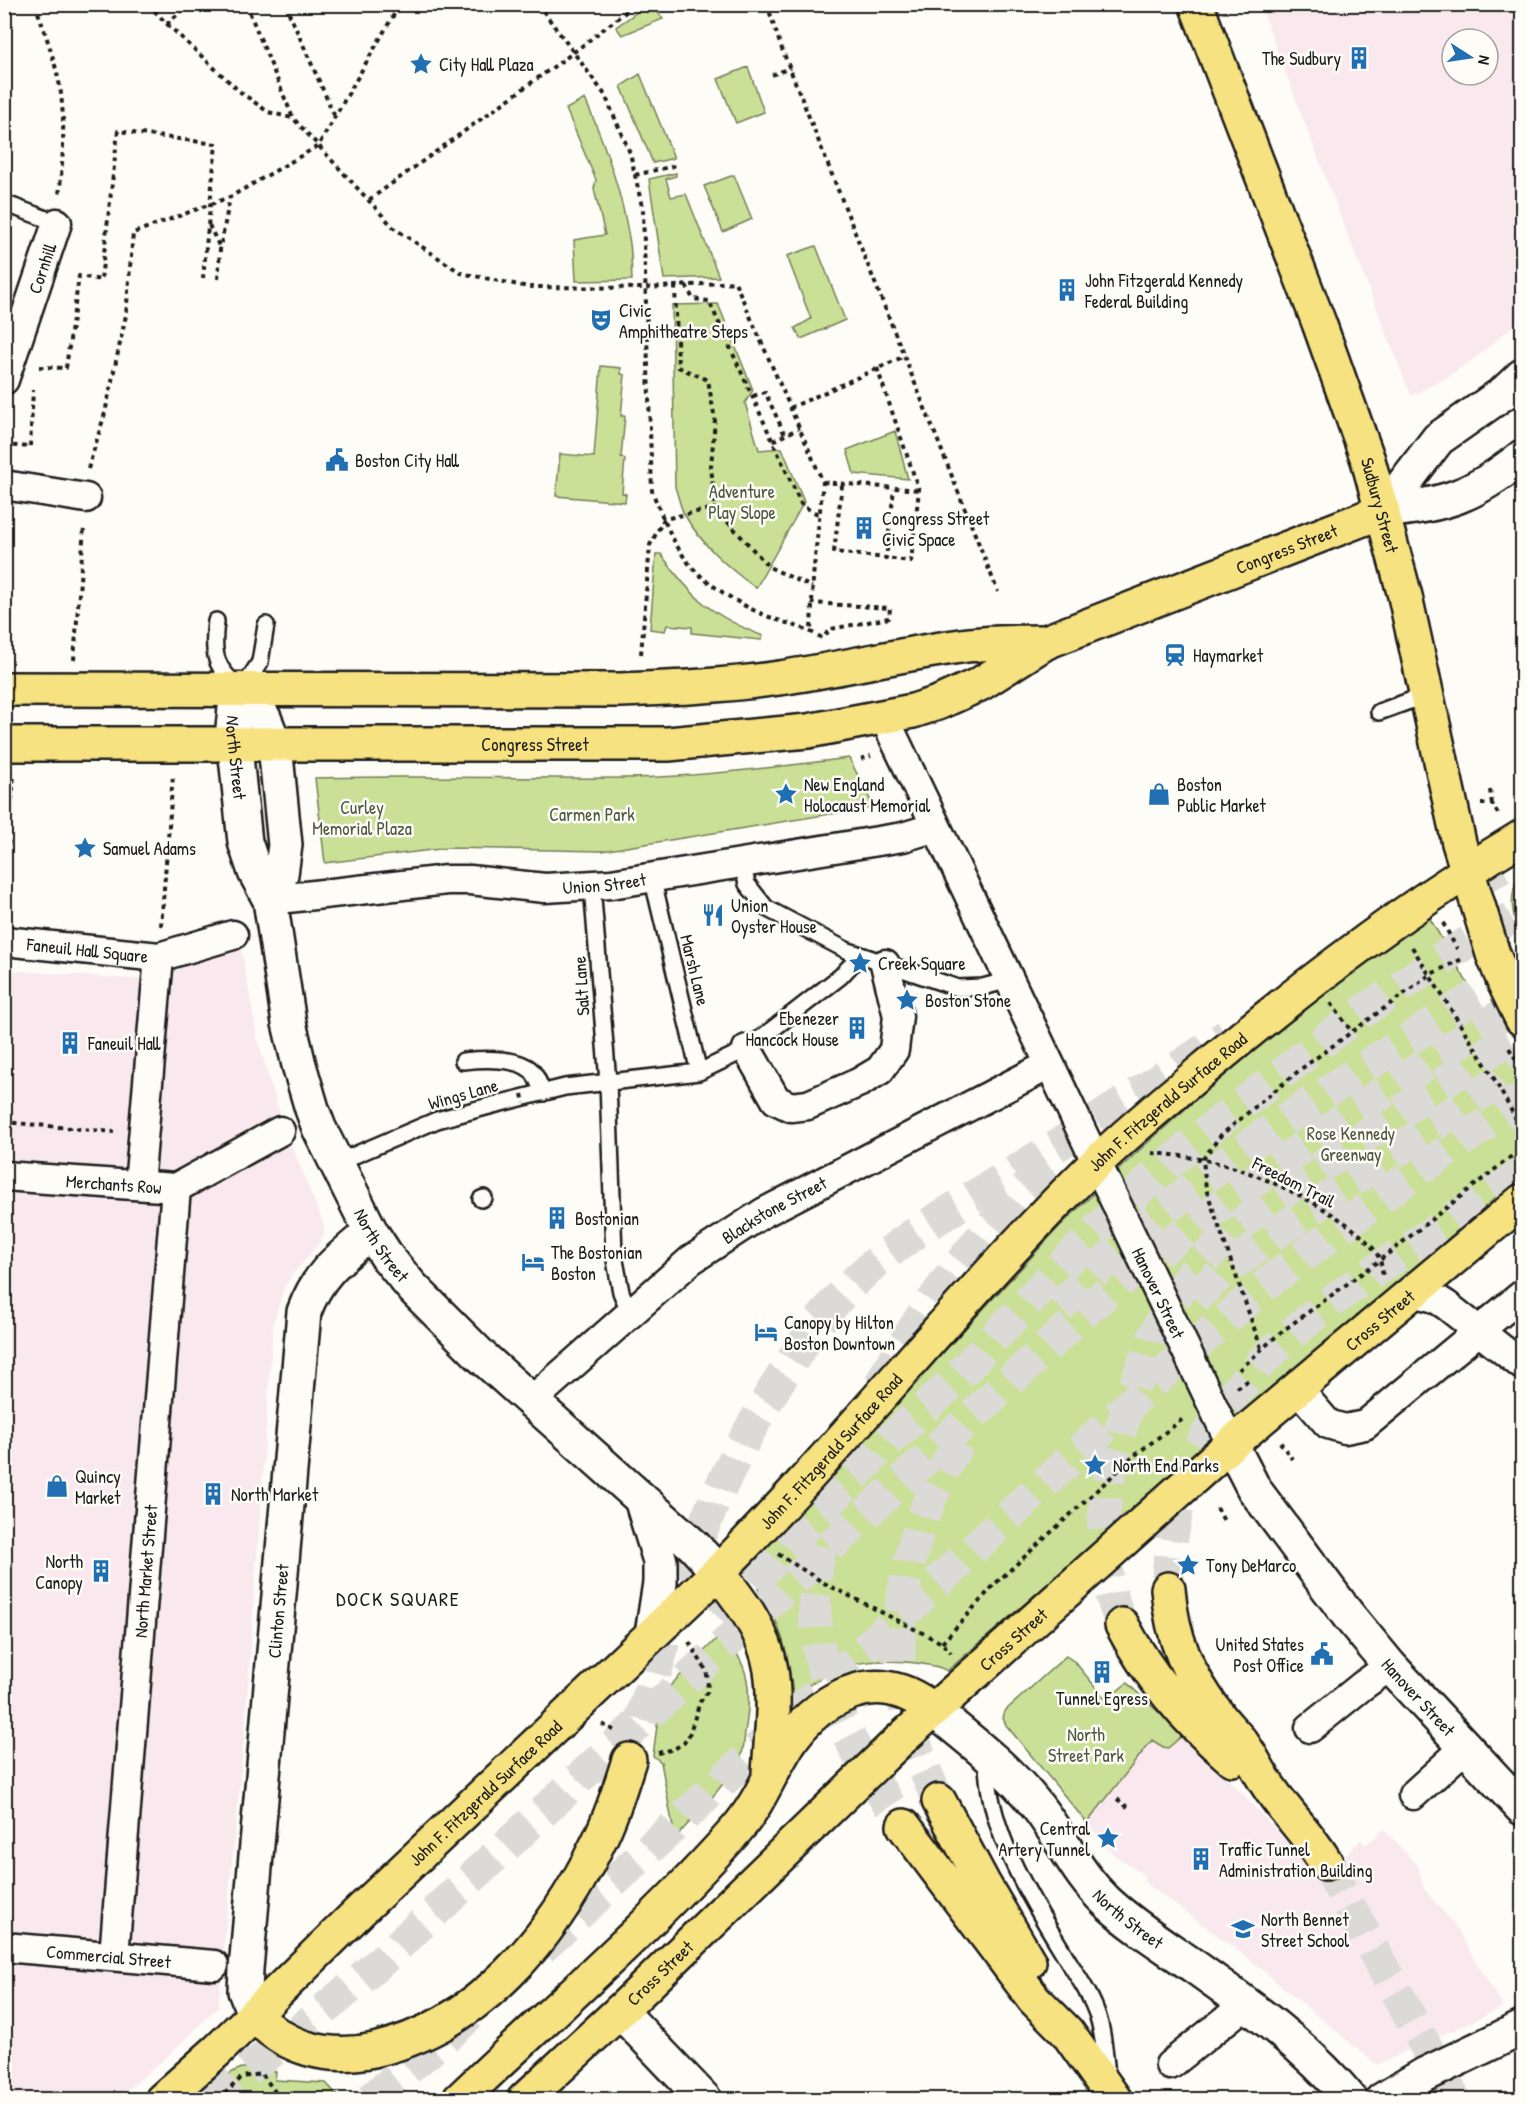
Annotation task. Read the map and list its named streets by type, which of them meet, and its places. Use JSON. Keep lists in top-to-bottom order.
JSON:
{
  "streets": {
    "main road": [
      "Sudbury Street",
      "Congress Street",
      "North Street",
      "John F. Fitzgerald Surface Road",
      "Hanover Street",
      "Cross Street",
      "Clinton Street"
    ],
    "street": [
      "Cornhill",
      "Union Street",
      "Faneuil Hall Square",
      "Merchants Row",
      "Blackstone Street",
      "North Market Street",
      "Commercial Street"
    ],
    "lane": ["Marsh Lane", "Salt Lane", "Wings Lane"],
    "path": ["Freedom Trail"]
  },
  "crossings": [
    ["Sudbury Street", "Congress Street"],
    ["Sudbury Street", "John F. Fitzgerald Surface Road"],
    ["Congress Street", "North Street"],
    ["Congress Street", "Hanover Street"],
    ["North Street", "Union Street"],
    ["North Street", "Wings Lane"],
    ["North Street", "John F. Fitzgerald Surface Road"],
    ["North Street", "Blackstone Street"],
    ["North Street", "Cross Street"],
    ["North Street", "Clinton Street"],
    ["Union Street", "Marsh Lane"],
    ["Union Street", "Salt Lane"],
    ["Union Street", "Hanover Street"],
    ["Faneuil Hall Square", "Merchants Row"],
    ["Salt Lane", "Wings Lane"],
    ["John F. Fitzgerald Surface Road", "Hanover Street"],
    ["John F. Fitzgerald Surface Road", "Clinton Street"],
    ["Merchants Row", "North Market Street"],
    ["Blackstone Street", "Hanover Street"],
    ["Hanover Street", "Cross Street"],
    ["North Market Street", "Commercial Street"]
  ],
  "districts": ["DOCK SQUARE"],
  "parks": [
    "Adventure Play Slope",
    "Curley Memorial Plaza",
    "Carmen Park",
    "Rose Kennedy Greenway",
    "North Street Park"
  ],
  "places": {
    "building": [
      "The Sudbury",
      "John Fitzgerald Kennedy Federal Building",
      "Congress Street Civic Space",
      "Ebenezer Hancock House",
      "Faneuil Hall",
      "Bostonian",
      "North Market",
      "North Canopy",
      "Tunnel Egress",
      "Traffic Tunnel Administration Building"
    ],
    "place": [
      "City Hall Plaza",
      "New England Holocaust Memorial",
      "Samuel Adams",
      "Creek Square",
      "Boston Stone",
      "North End Parks",
      "Tony DeMarco",
      "Central Artery Tunnel"
    ],
    "theatre": ["Civic Amphitheatre Steps"],
    "public building": ["Boston City Hall", "United States Post Office"],
    "station": ["Haymarket"],
    "shop": ["Boston Public Market", "Quincy Market"],
    "restaurant": ["Union Oyster House"],
    "hotel": ["The Bostonian Boston", "Canopy by Hilton Boston Downtown"],
    "school or university": ["North Bennet Street School"]
  },
  "north": "right"
}
